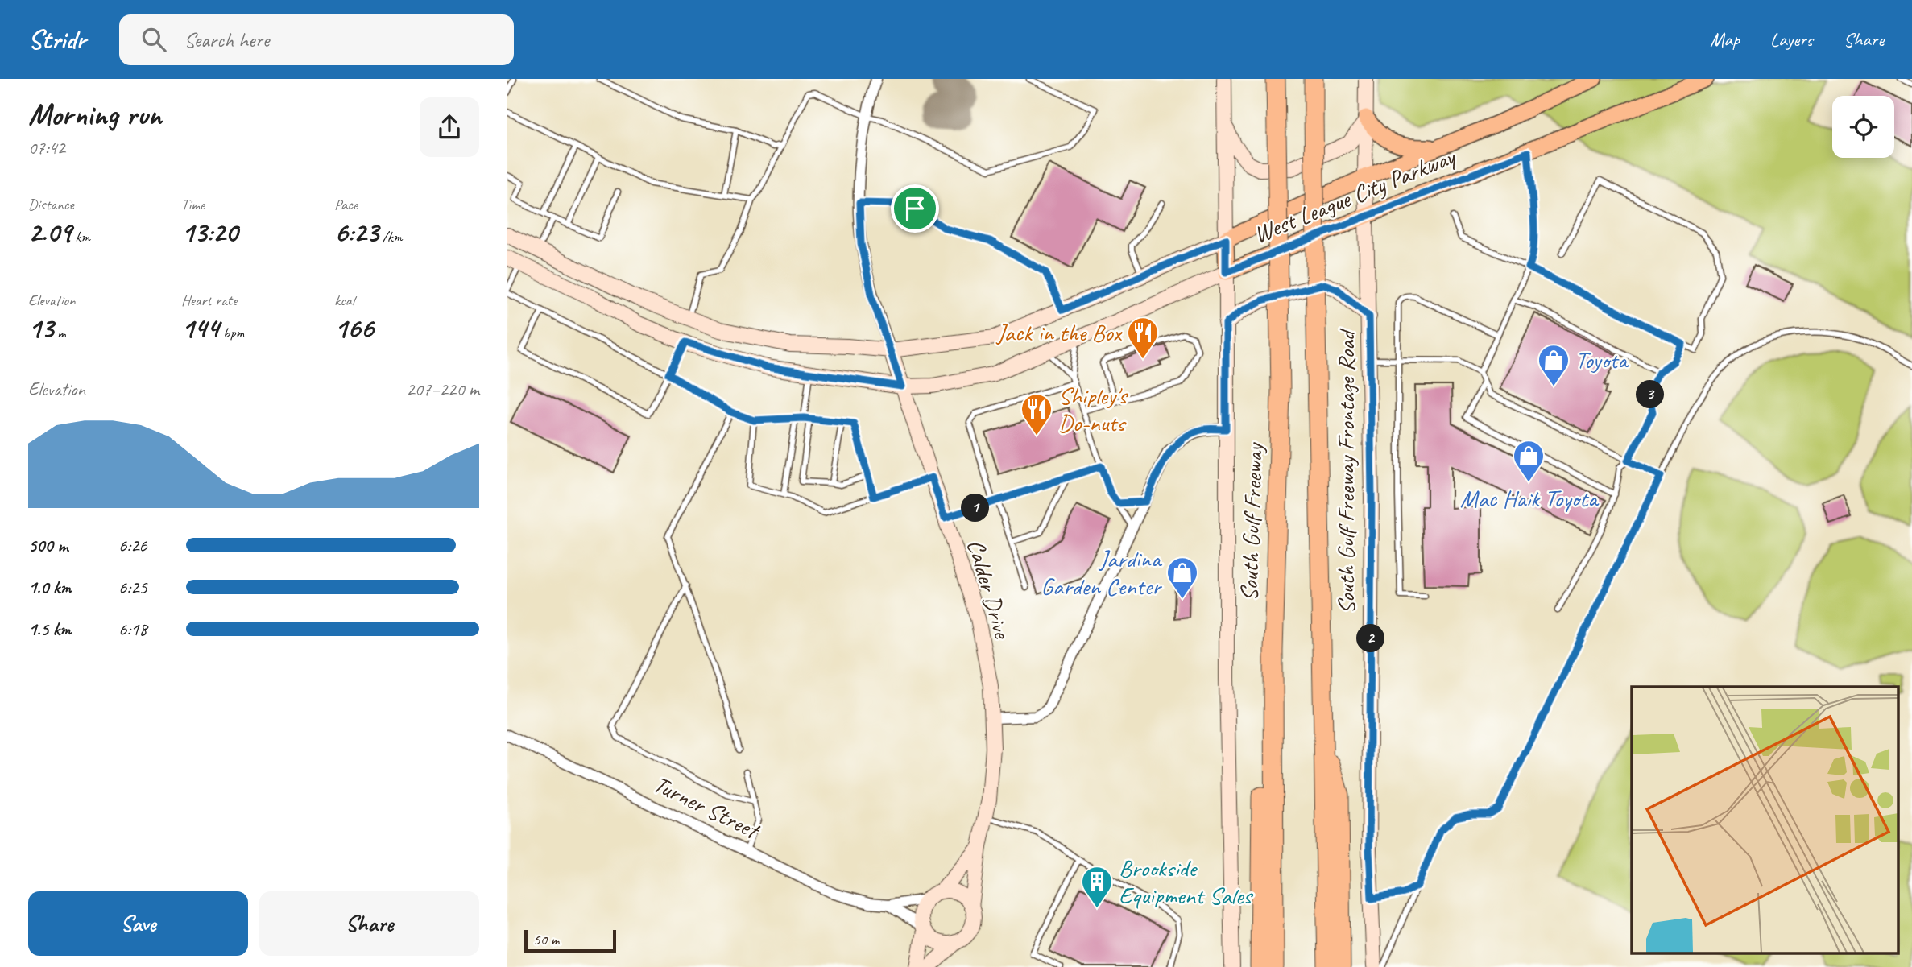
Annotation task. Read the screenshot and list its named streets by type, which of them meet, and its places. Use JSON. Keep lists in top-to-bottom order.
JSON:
{
  "streets": {
    "highway": ["South Gulf Freeway"],
    "main road": ["West League City Parkway", "South Gulf Freeway Frontage Road", "Calder Drive"],
    "street": ["Turner Street"]
  },
  "crossings": [
    ["West League City Parkway", "South Gulf Freeway Frontage Road"],
    ["West League City Parkway", "Calder Drive"],
    ["Calder Drive", "Turner Street"]
  ],
  "places": {
    "restaurant": ["Jack in the Box", "Shipley's Do-nuts"],
    "shop": ["Toyota", "Mac Haik Toyota", "Jardina Garden Center"],
    "building": ["Brookside Equipment Sales"]
  },
  "scale_bar": "50 m",
  "page": {
    "header": "Stridr",
    "search": "Search here",
    "nav": ["Map", "Layers", "Share"],
    "heading": ["Morning run", "07:42"],
    "stats": [
      ["Distance", "2.09 km"],
      ["Time", "13:20"],
      ["Pace", "6:23 /km"],
      ["Elevation", "13 m"],
      ["Heart rate", "144 bpm"],
      ["kcal", "166"]
    ],
    "chart": ["Elevation", "207–220 m"],
    "pins": ["3", "1", "2"],
    "list": [
      {
        "name": "500 m",
        "note": "6:26"
      },
      {
        "name": "1.0 km",
        "note": "6:25"
      },
      {
        "name": "1.5 km",
        "note": "6:18"
      }
    ],
    "buttons": ["Save", "Share"],
    "scale": "50 m"
  }
}
